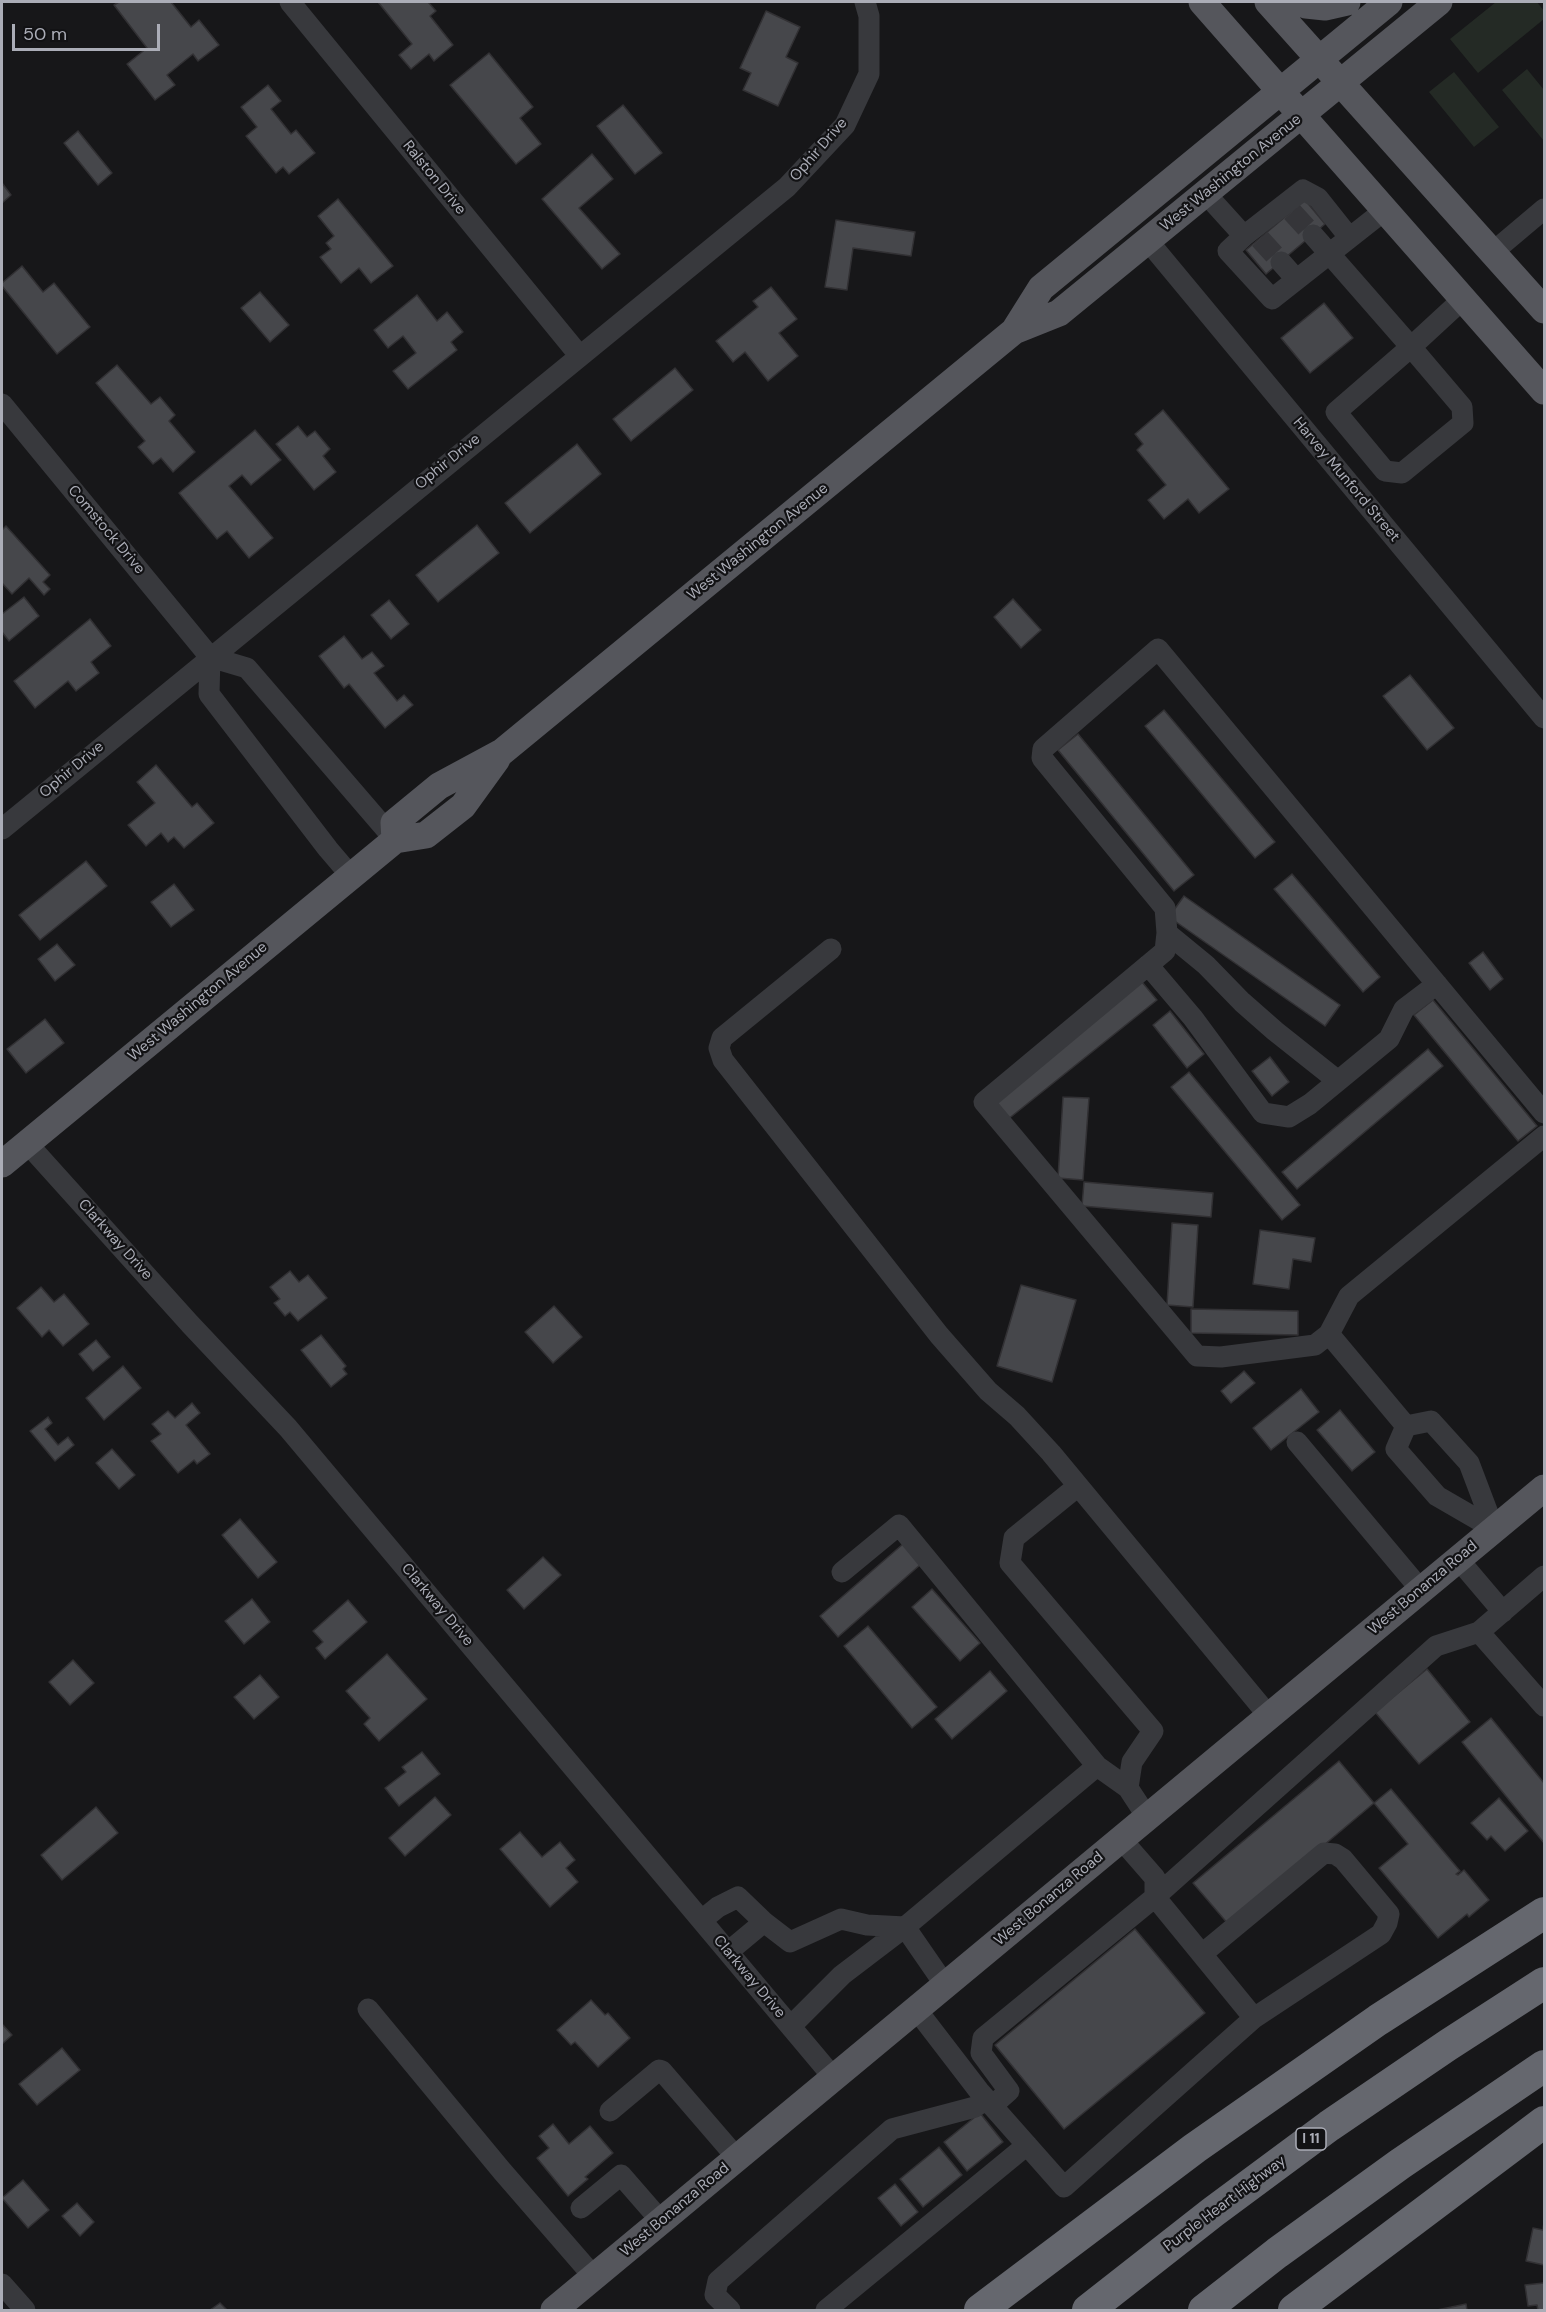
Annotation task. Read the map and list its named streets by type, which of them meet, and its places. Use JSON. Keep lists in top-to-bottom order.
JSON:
{
  "streets": {
    "highway": ["I 11", "Purple Heart Highway"],
    "main road": ["West Washington Avenue", "West Bonanza Road"],
    "street": [
      "Ophir Drive",
      "Ralston Drive",
      "Harvey Munford Street",
      "Comstock Drive",
      "Clarkway Drive"
    ]
  },
  "crossings": [
    ["Ophir Drive", "Ralston Drive"],
    ["Ophir Drive", "Comstock Drive"],
    ["West Washington Avenue", "Harvey Munford Street"],
    ["West Washington Avenue", "Clarkway Drive"],
    ["Clarkway Drive", "West Bonanza Road"]
  ],
  "scale_bar": "50 m"
}
